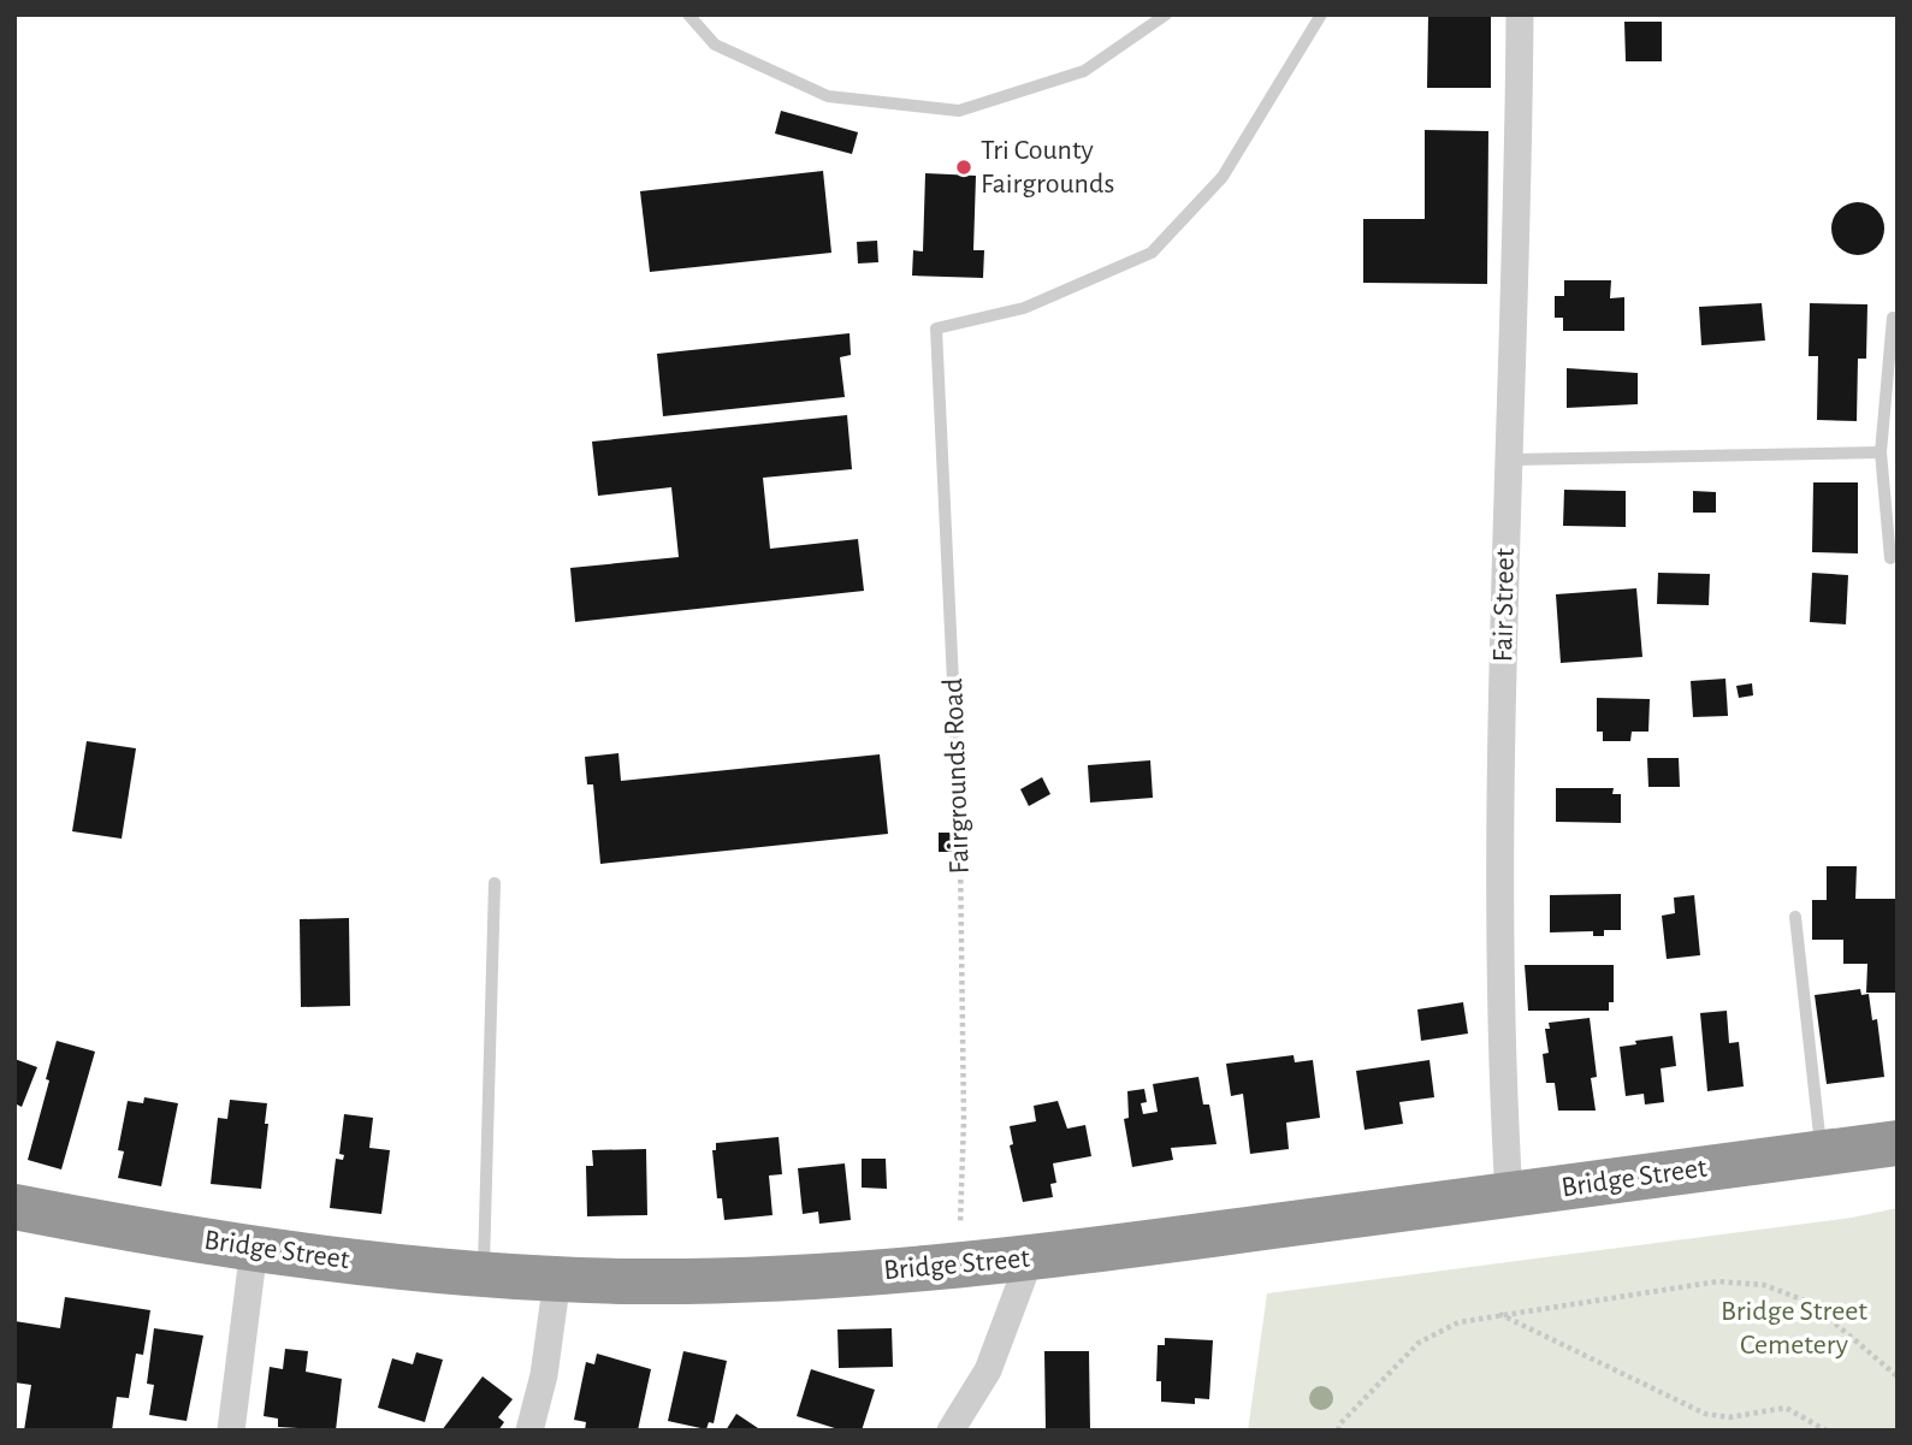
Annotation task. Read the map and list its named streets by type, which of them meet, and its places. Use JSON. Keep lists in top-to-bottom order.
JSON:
{
  "streets": {
    "highway": ["Bridge Street"],
    "street": ["Fair Street"],
    "lane": ["Fairgrounds Road"]
  },
  "crossings": [
    ["Fair Street", "Bridge Street"]
  ],
  "parks": ["Bridge Street Cemetery"],
  "places": ["Tri County Fairgrounds"]
}
